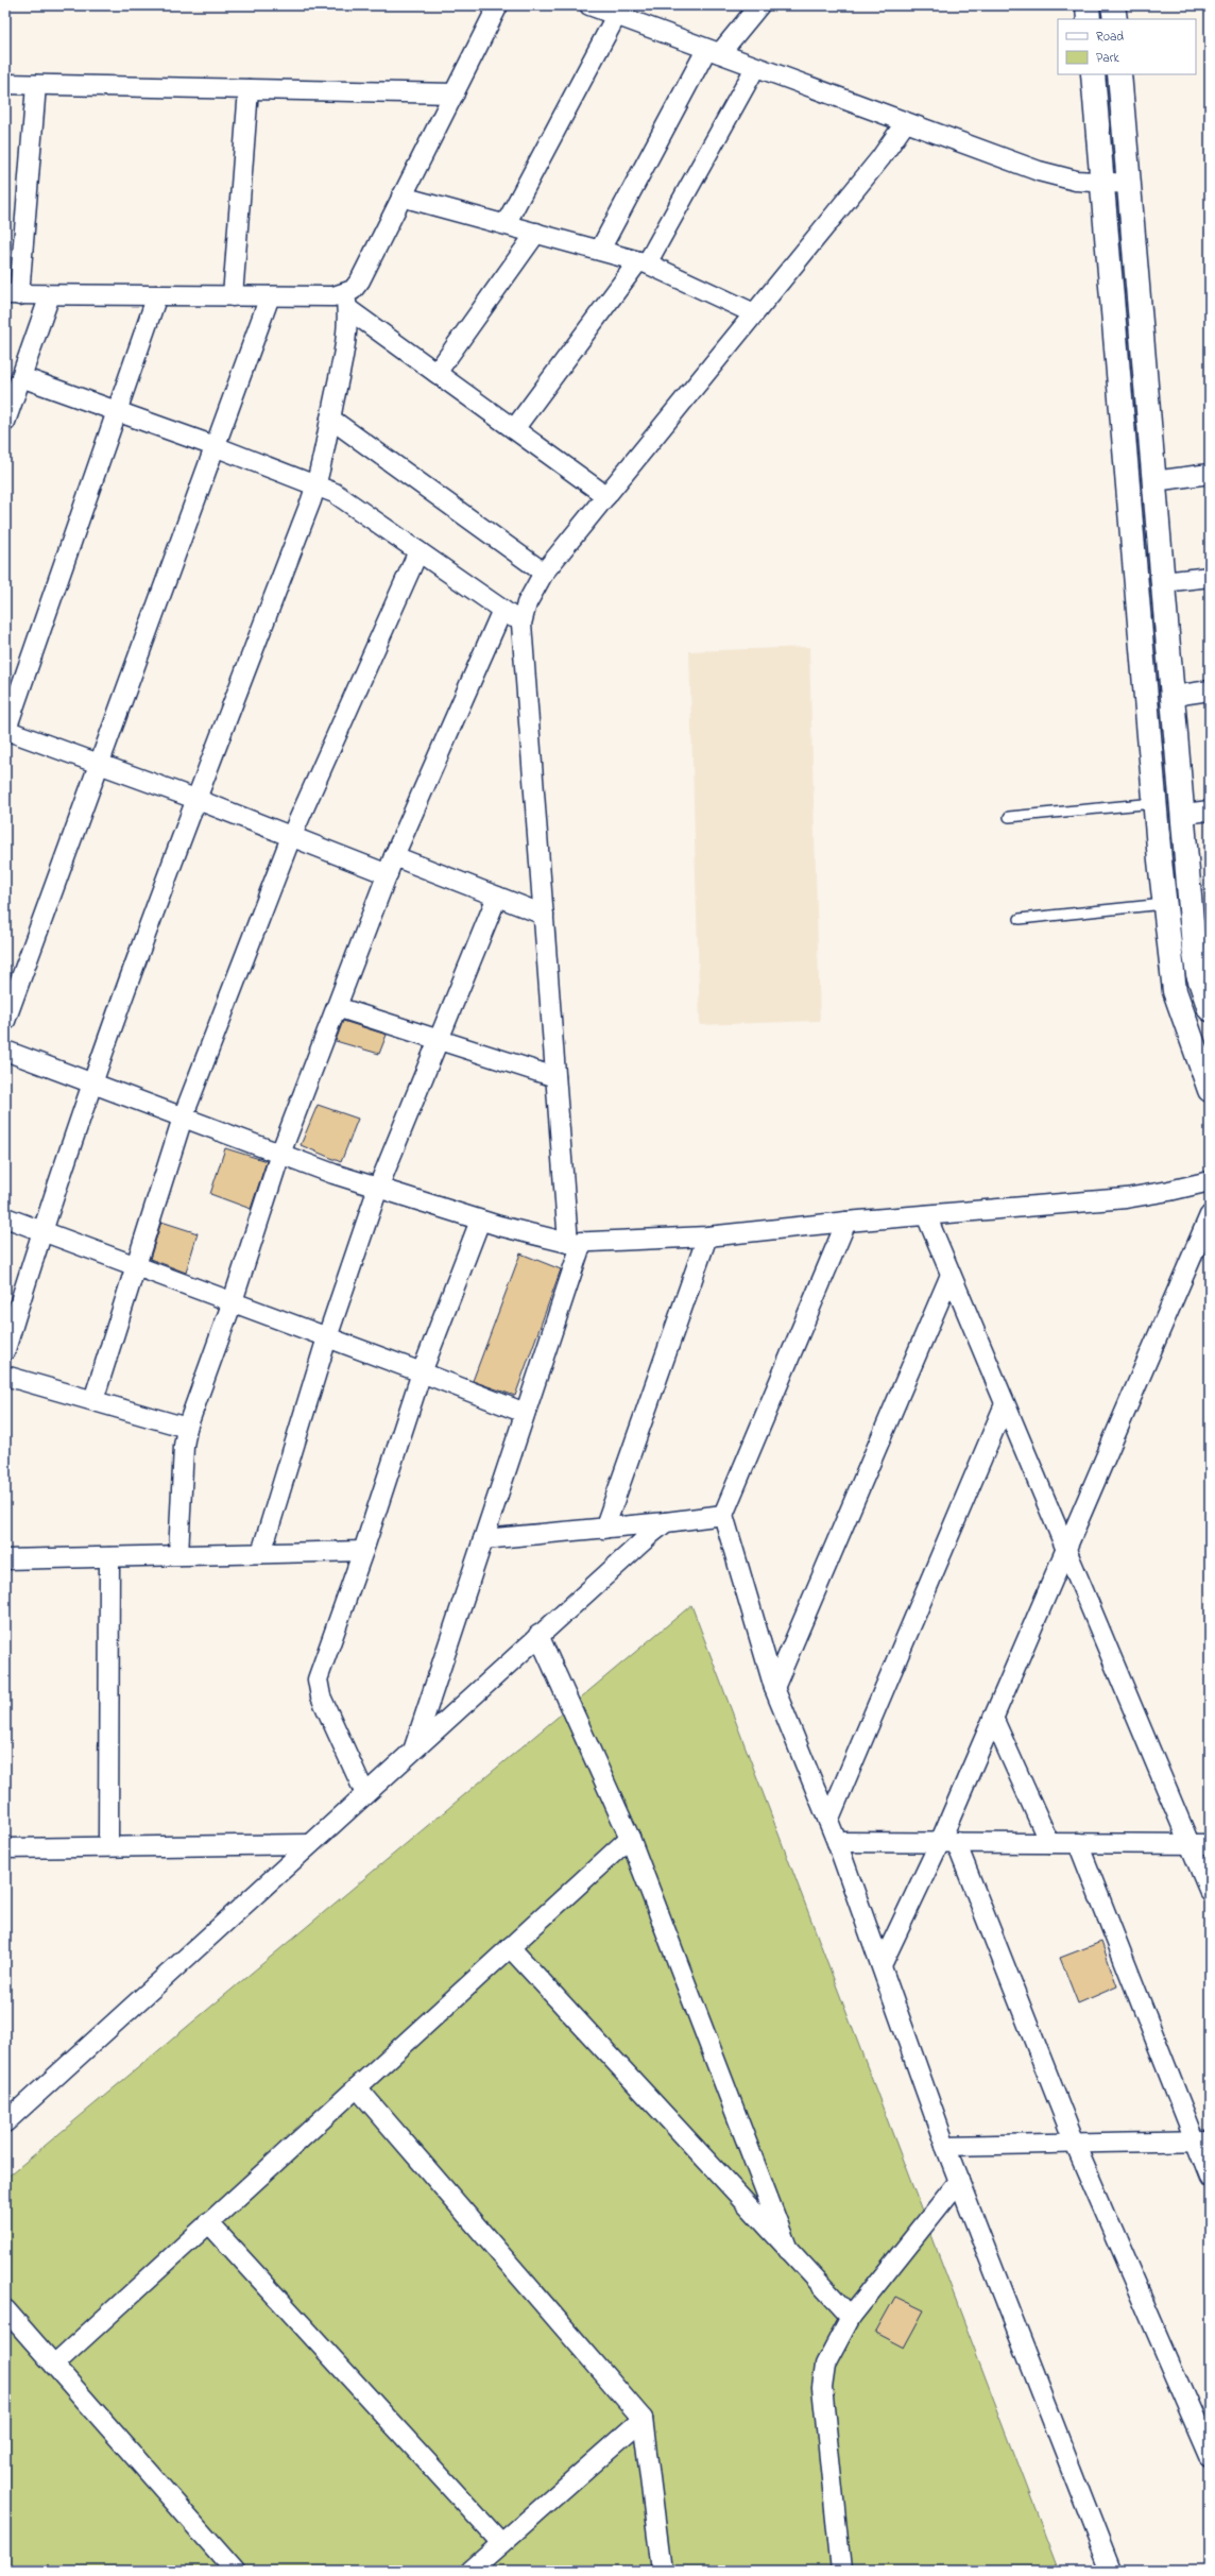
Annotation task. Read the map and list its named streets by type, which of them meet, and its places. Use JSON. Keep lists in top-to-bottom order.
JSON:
{
  "legend": ["Road", "Park"]
}
